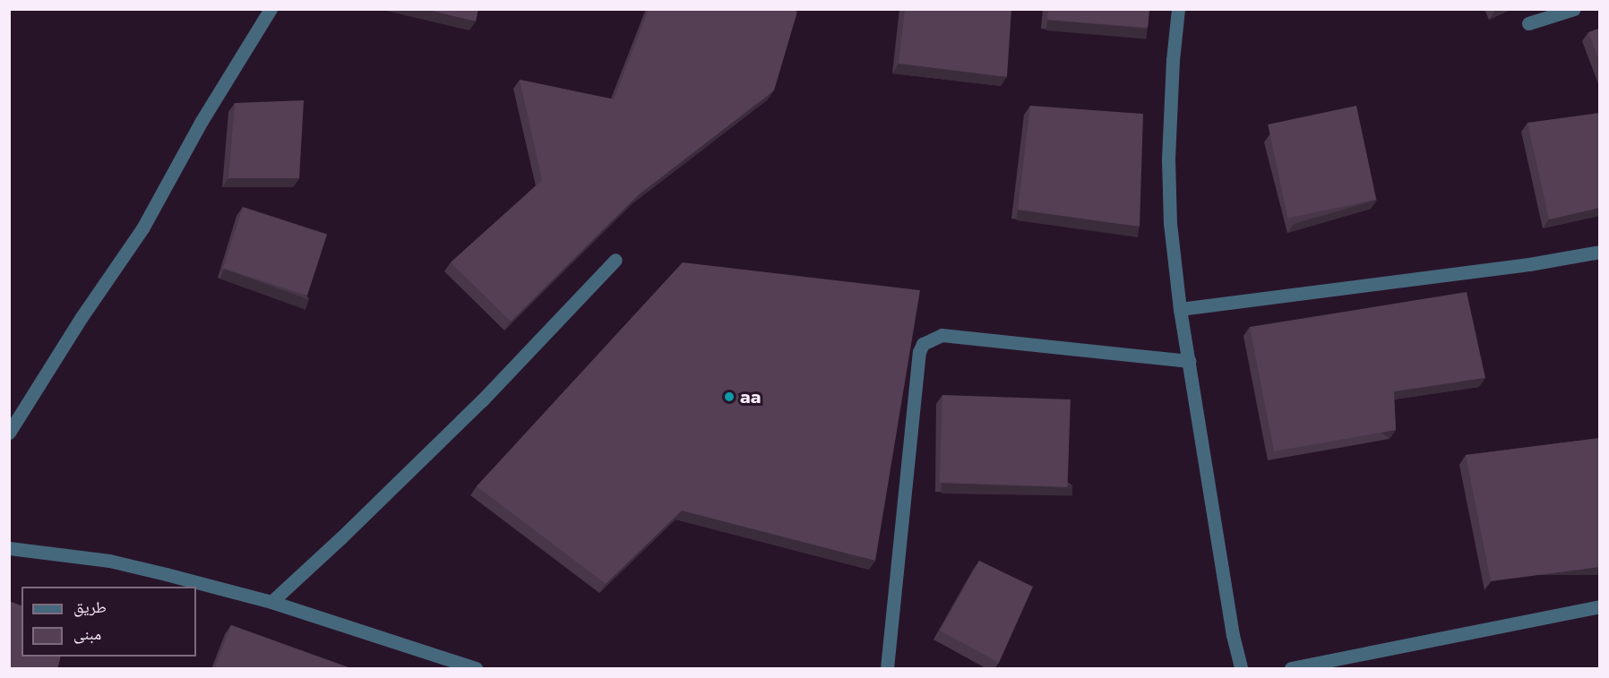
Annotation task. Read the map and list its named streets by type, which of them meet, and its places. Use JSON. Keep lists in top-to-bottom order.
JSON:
{
  "places": ["aa"],
  "legend": ["طريق", "مبنى"]
}
